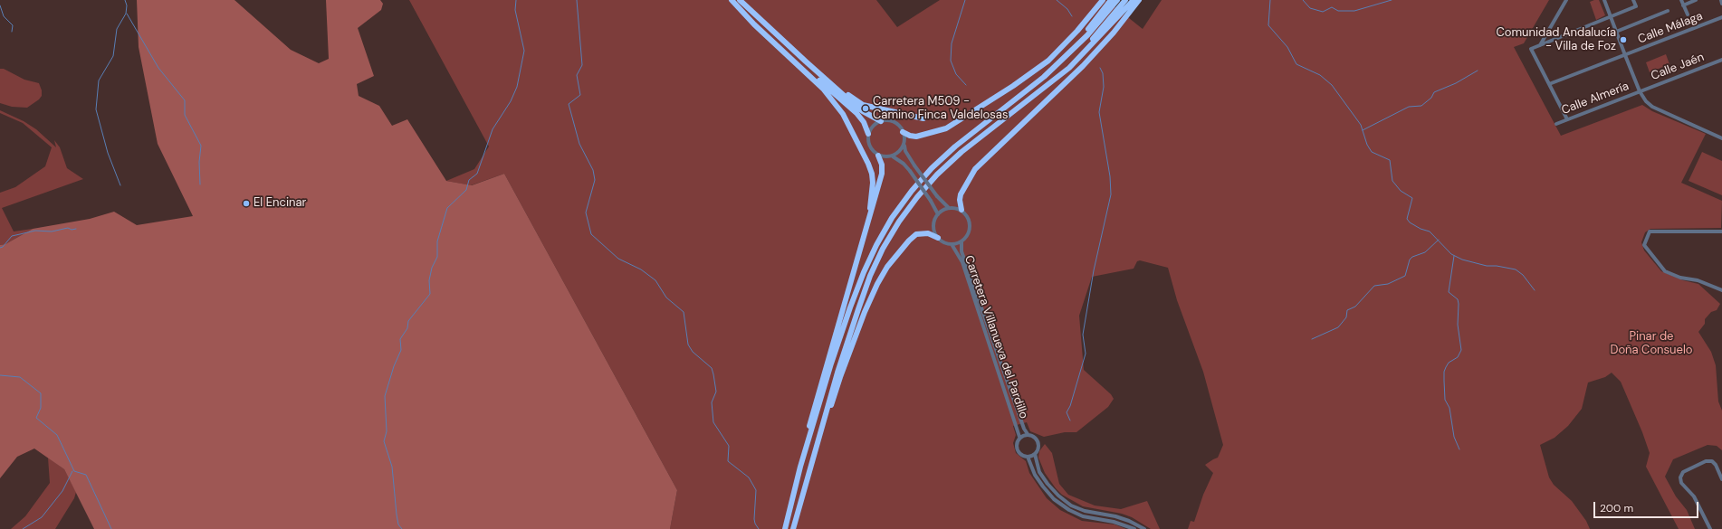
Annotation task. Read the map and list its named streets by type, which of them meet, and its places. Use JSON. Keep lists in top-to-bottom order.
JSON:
{
  "streets": {
    "street": [
      "Calle Málaga",
      "Calle Jaén",
      "Calle Almería",
      "Carretera Villanueva del Pardillo"
    ]
  },
  "crossings": [
    ["Calle Jaén", "Calle Almería"]
  ],
  "parks": ["Pinar de Doña Consuelo"],
  "places": ["Comunidad Andalucía - Villa de Foz", "Carretera M509 - Camino Finca Valdelosas", "El Encinar"],
  "scale_bar": "200 m"
}
